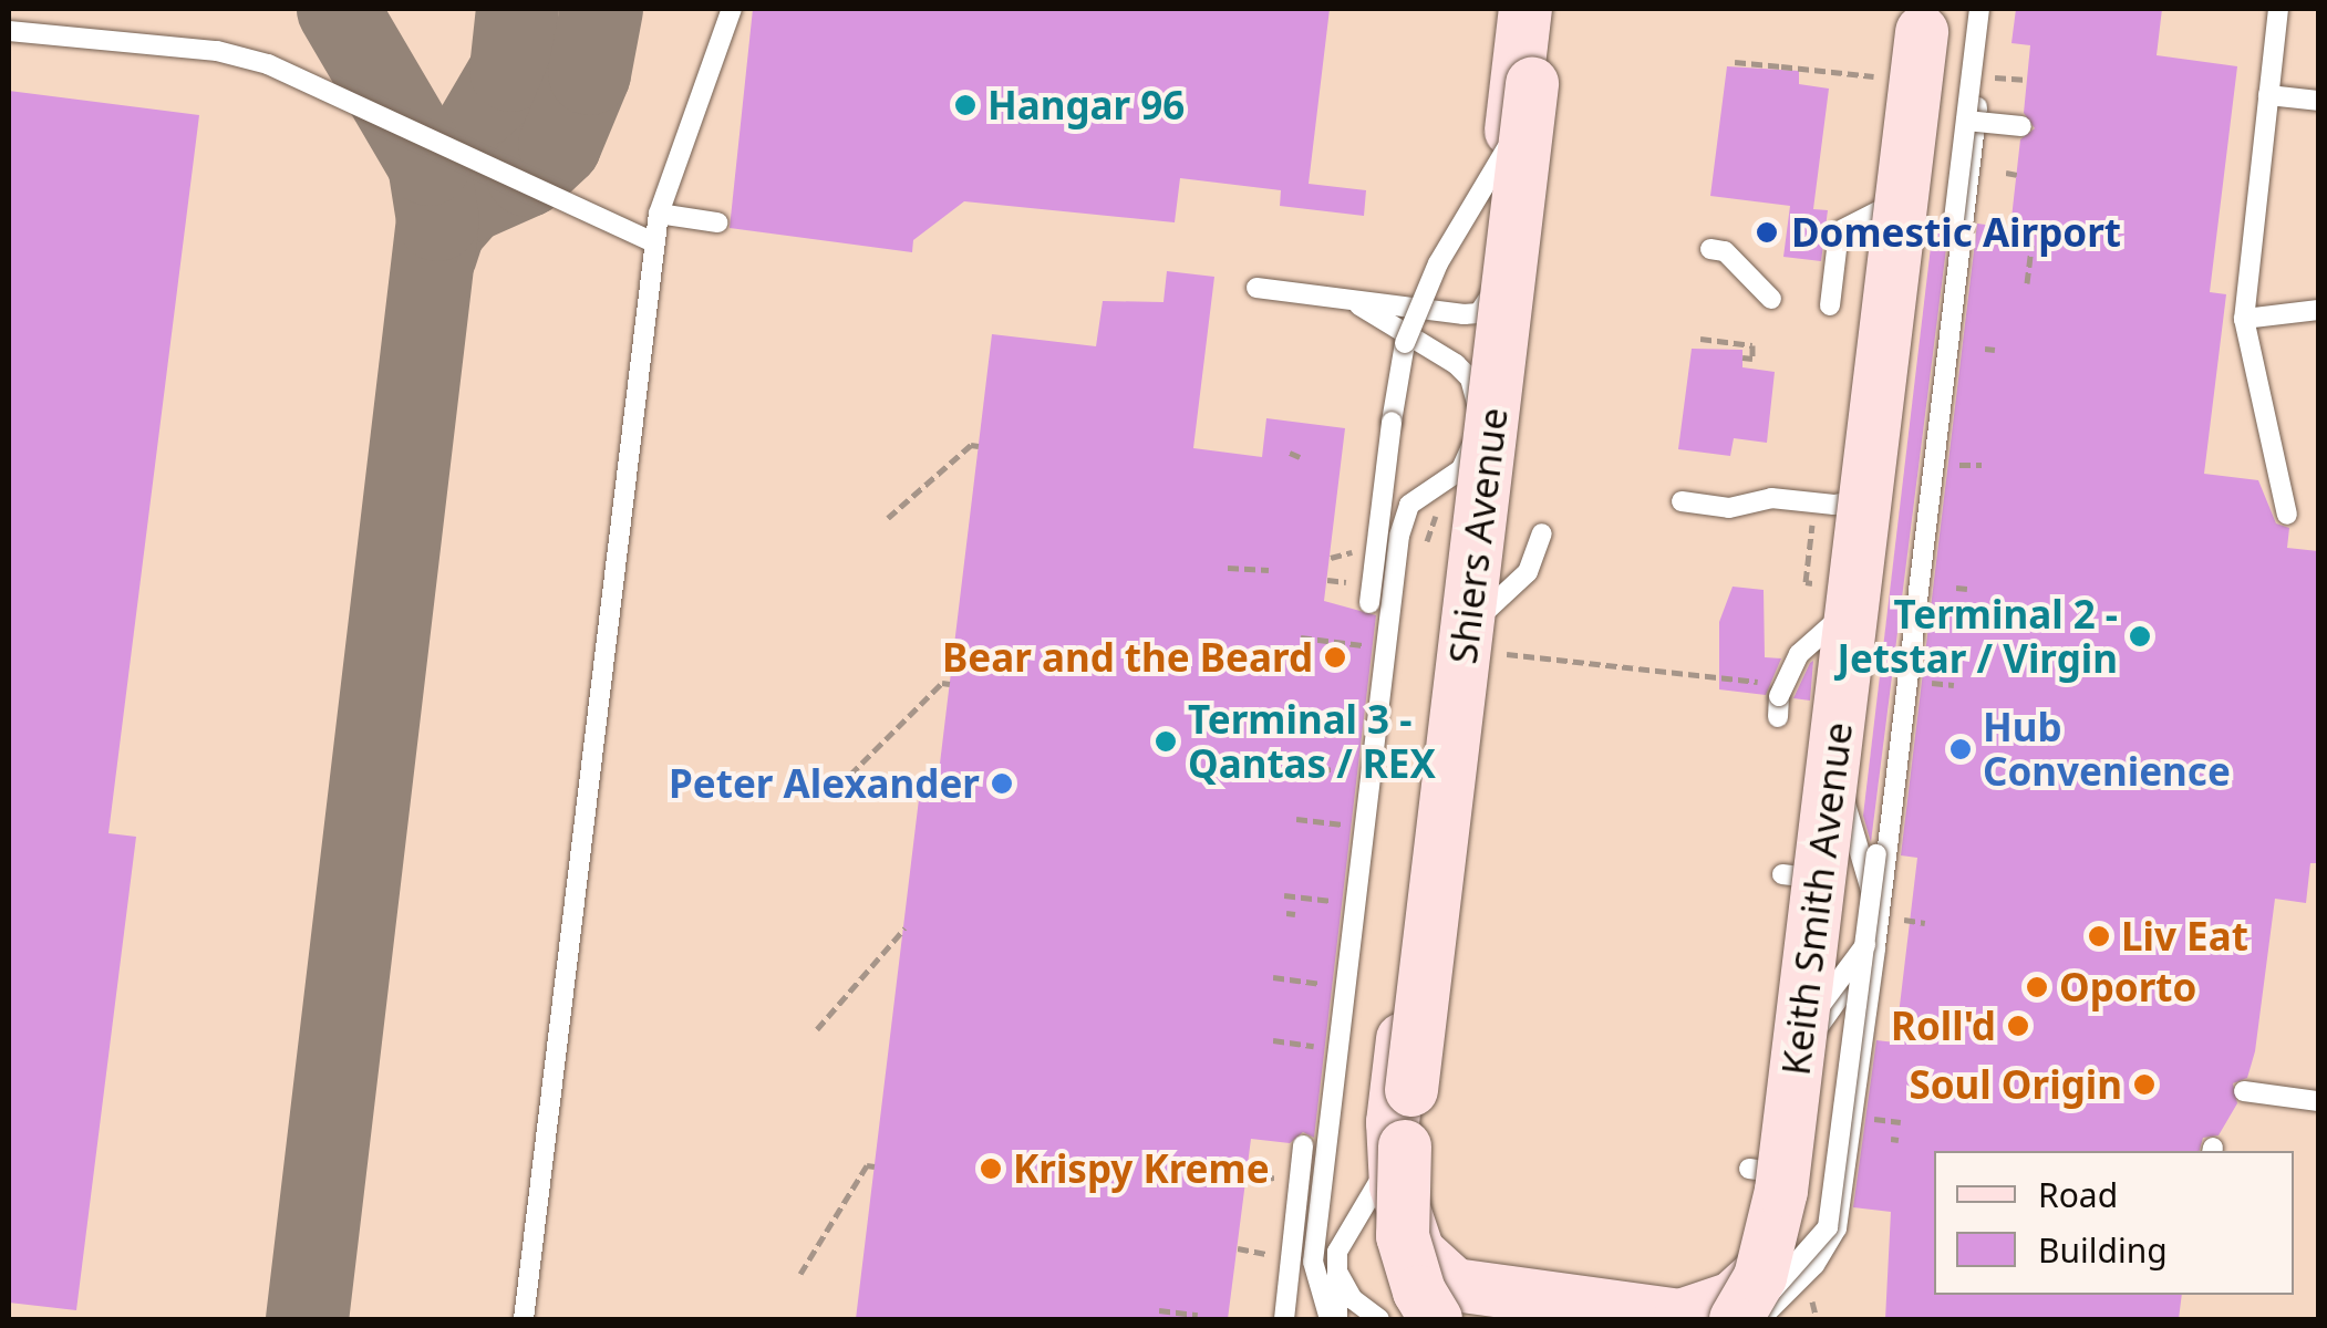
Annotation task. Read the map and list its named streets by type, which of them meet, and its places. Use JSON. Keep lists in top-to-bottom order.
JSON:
{
  "streets": {
    "street": ["Shiers Avenue", "Keith Smith Avenue"]
  },
  "crossings": [
    ["Shiers Avenue", "Keith Smith Avenue"]
  ],
  "places": [
    "Hangar 96",
    "Domestic Airport",
    "Terminal 2 - Jetstar / Virgin",
    "Bear and the Beard",
    "Terminal 3 - Qantas / REX",
    "Hub Convenience",
    "Peter Alexander",
    "Liv Eat",
    "Oporto",
    "Roll'd",
    "Soul Origin",
    "Krispy Kreme"
  ],
  "legend": ["Road", "Building"]
}
